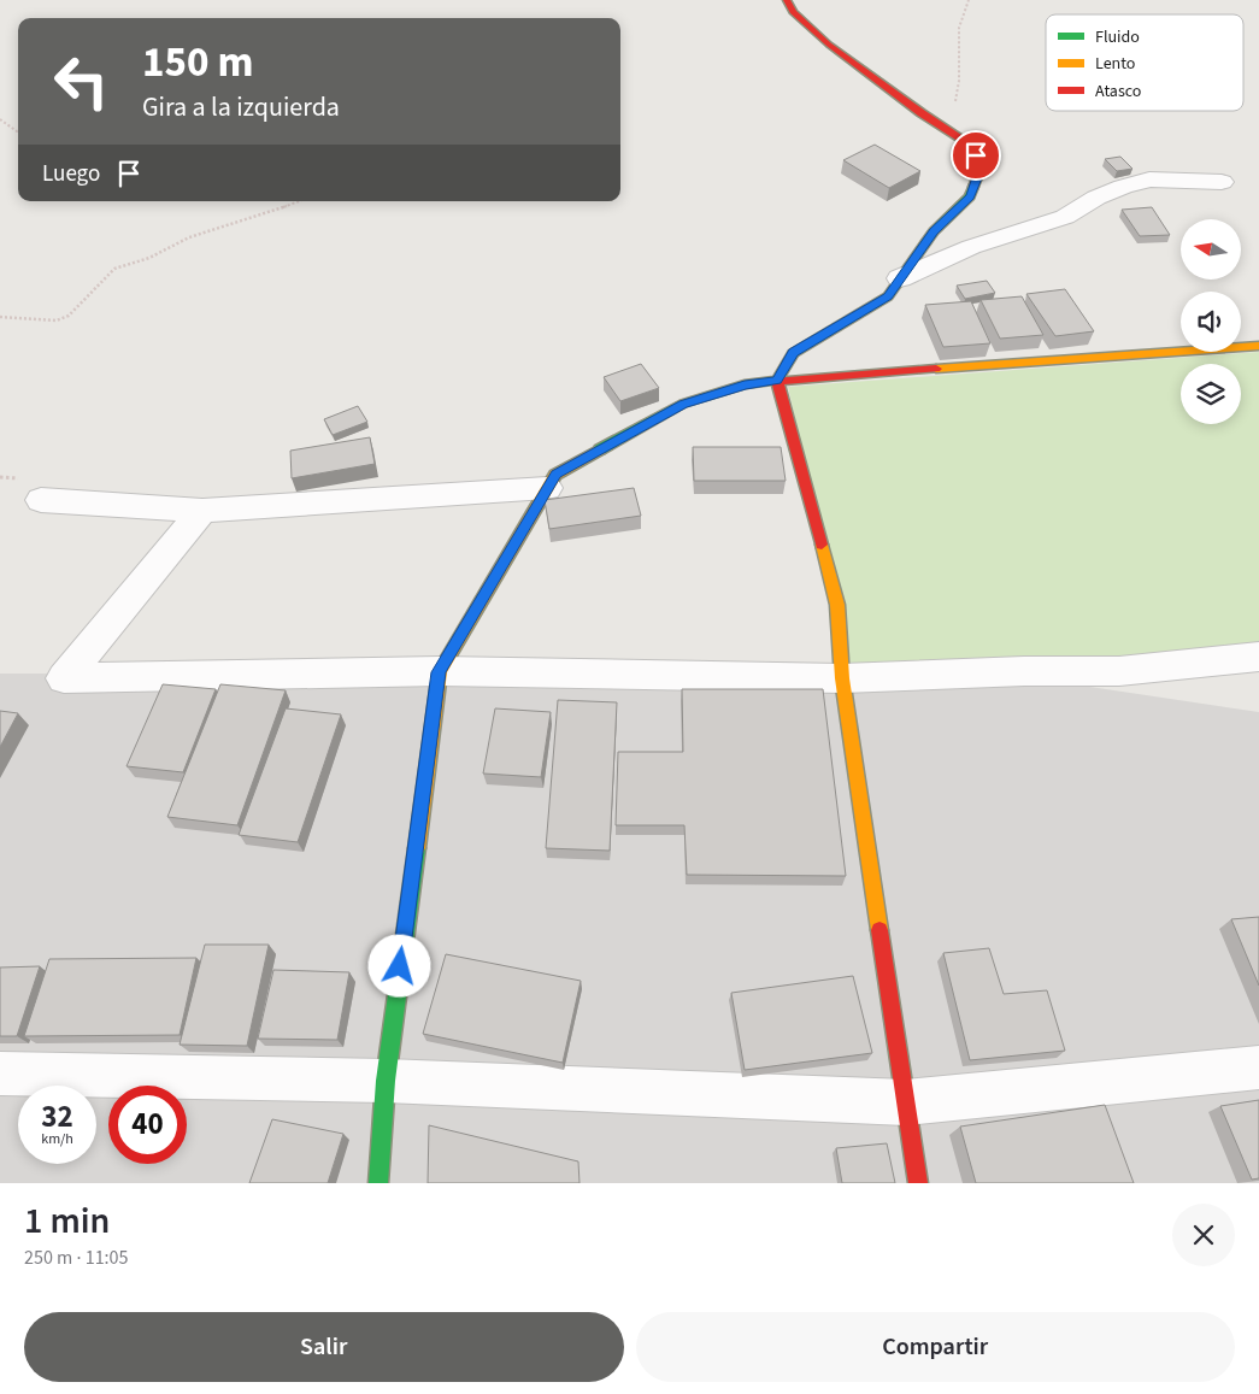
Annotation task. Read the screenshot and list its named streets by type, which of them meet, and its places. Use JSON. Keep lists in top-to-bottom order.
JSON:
{
  "legend": ["Fluido", "Lento", "Atasco"],
  "north": "left",
  "page": {
    "turn": ["150 m", "Gira a la izquierda"],
    "then": "Luego",
    "speed": "32 km/h",
    "limit": "40",
    "heading": ["1 min", "250 m · 11:05"],
    "buttons": ["Salir", "Compartir"]
  }
}
